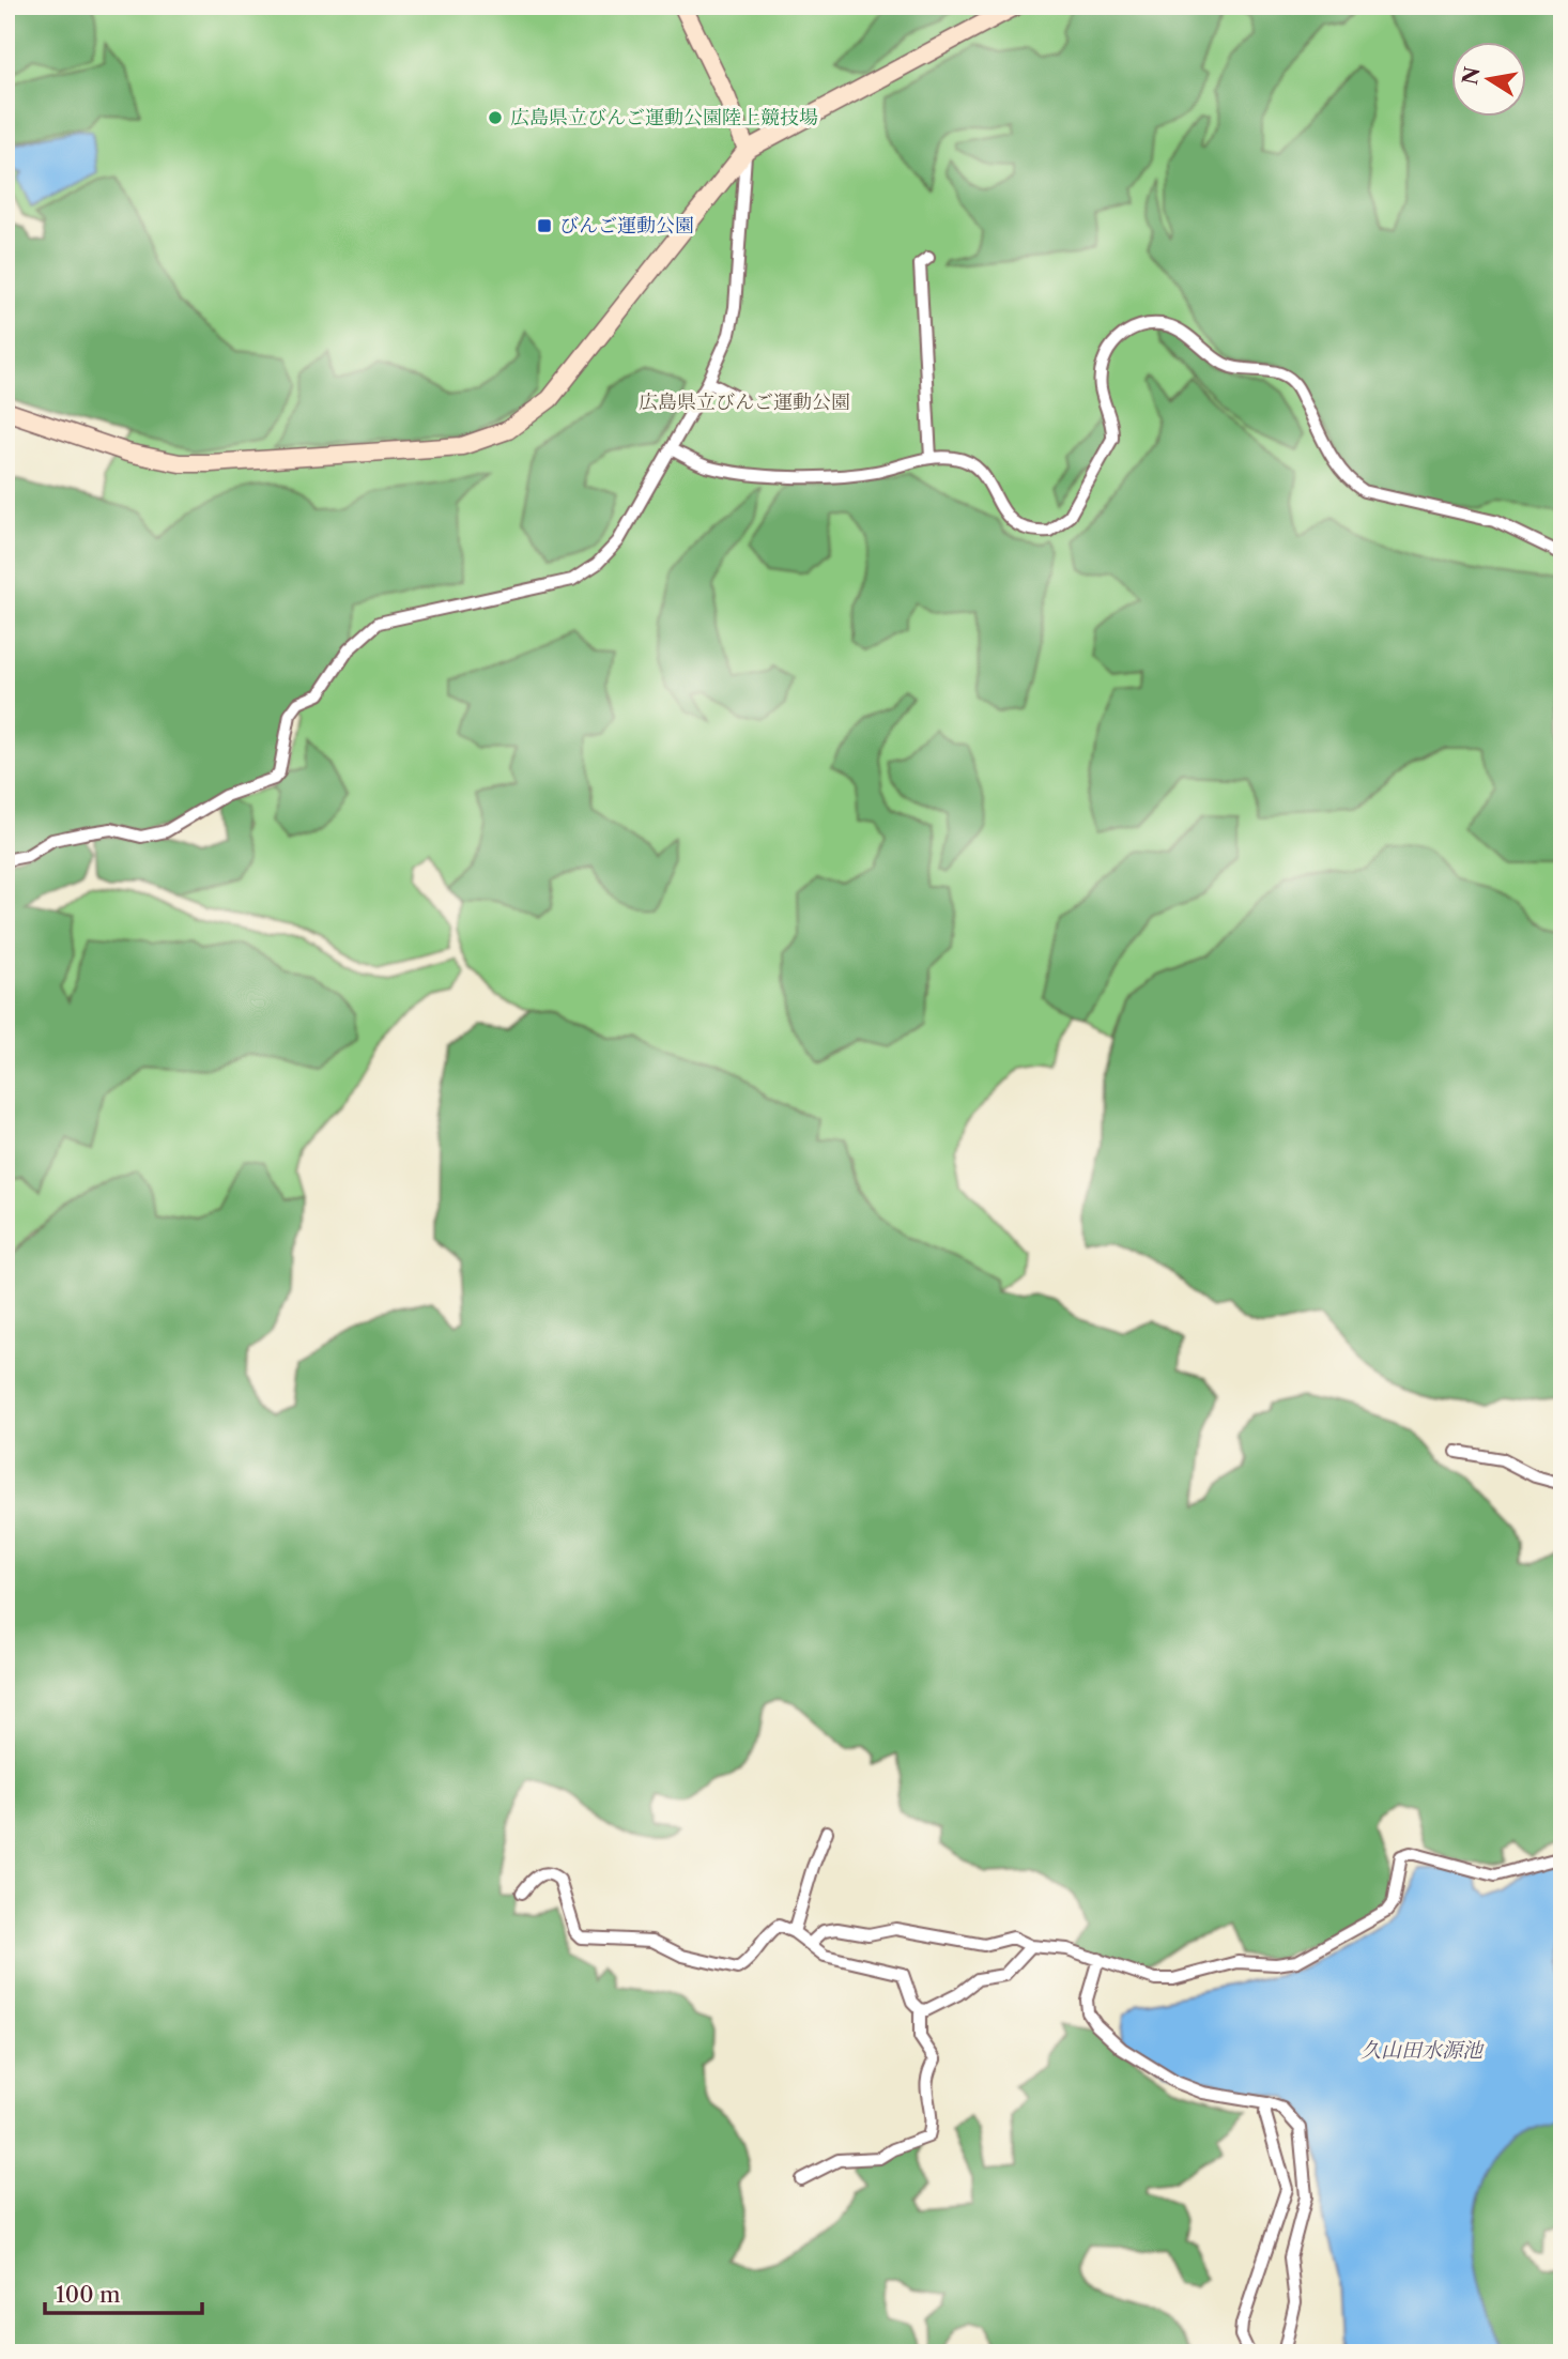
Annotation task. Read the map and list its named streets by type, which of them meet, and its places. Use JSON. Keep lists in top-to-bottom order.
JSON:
{
  "water": ["久山田水源池"],
  "parks": ["広島県立びんご運動公園"],
  "places": {
    "other": ["広島県立びんご運動公園陸上競技場"],
    "transit": ["びんご運動公園"]
  },
  "scale_bar": "100 m",
  "north": "left"
}
